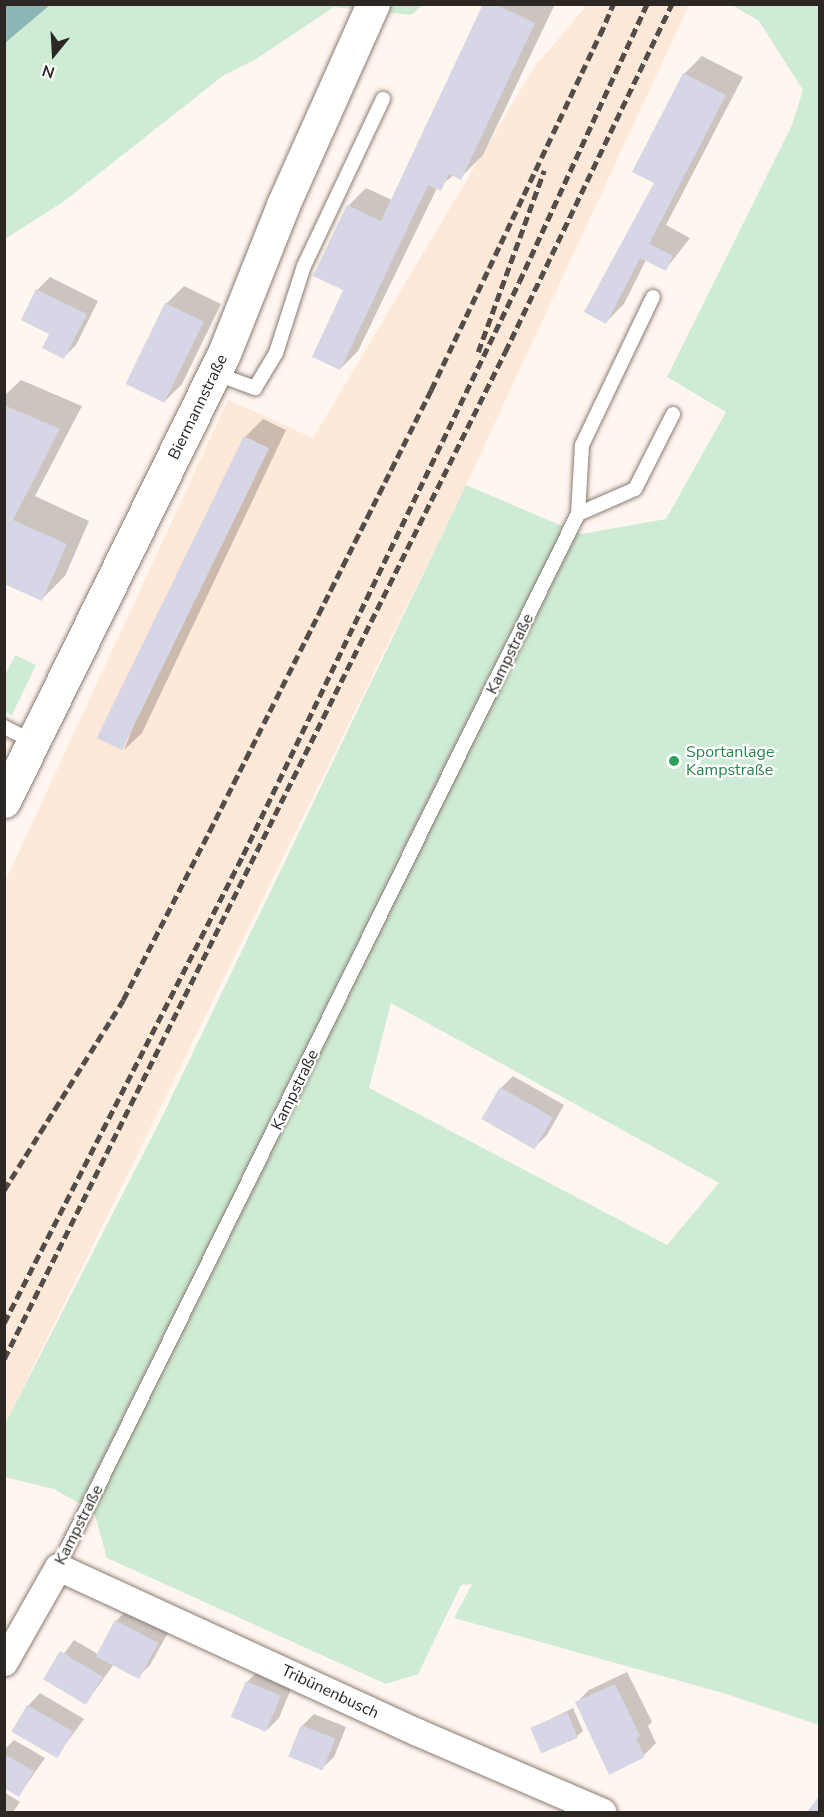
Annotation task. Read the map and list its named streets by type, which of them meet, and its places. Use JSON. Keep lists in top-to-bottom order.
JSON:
{
  "streets": {
    "street": ["Biermannstraße", "Kampstraße", "Tribünenbusch"]
  },
  "crossings": [
    ["Kampstraße", "Tribünenbusch"]
  ],
  "places": ["Sportanlage Kampstraße"],
  "north": "bottom"
}
